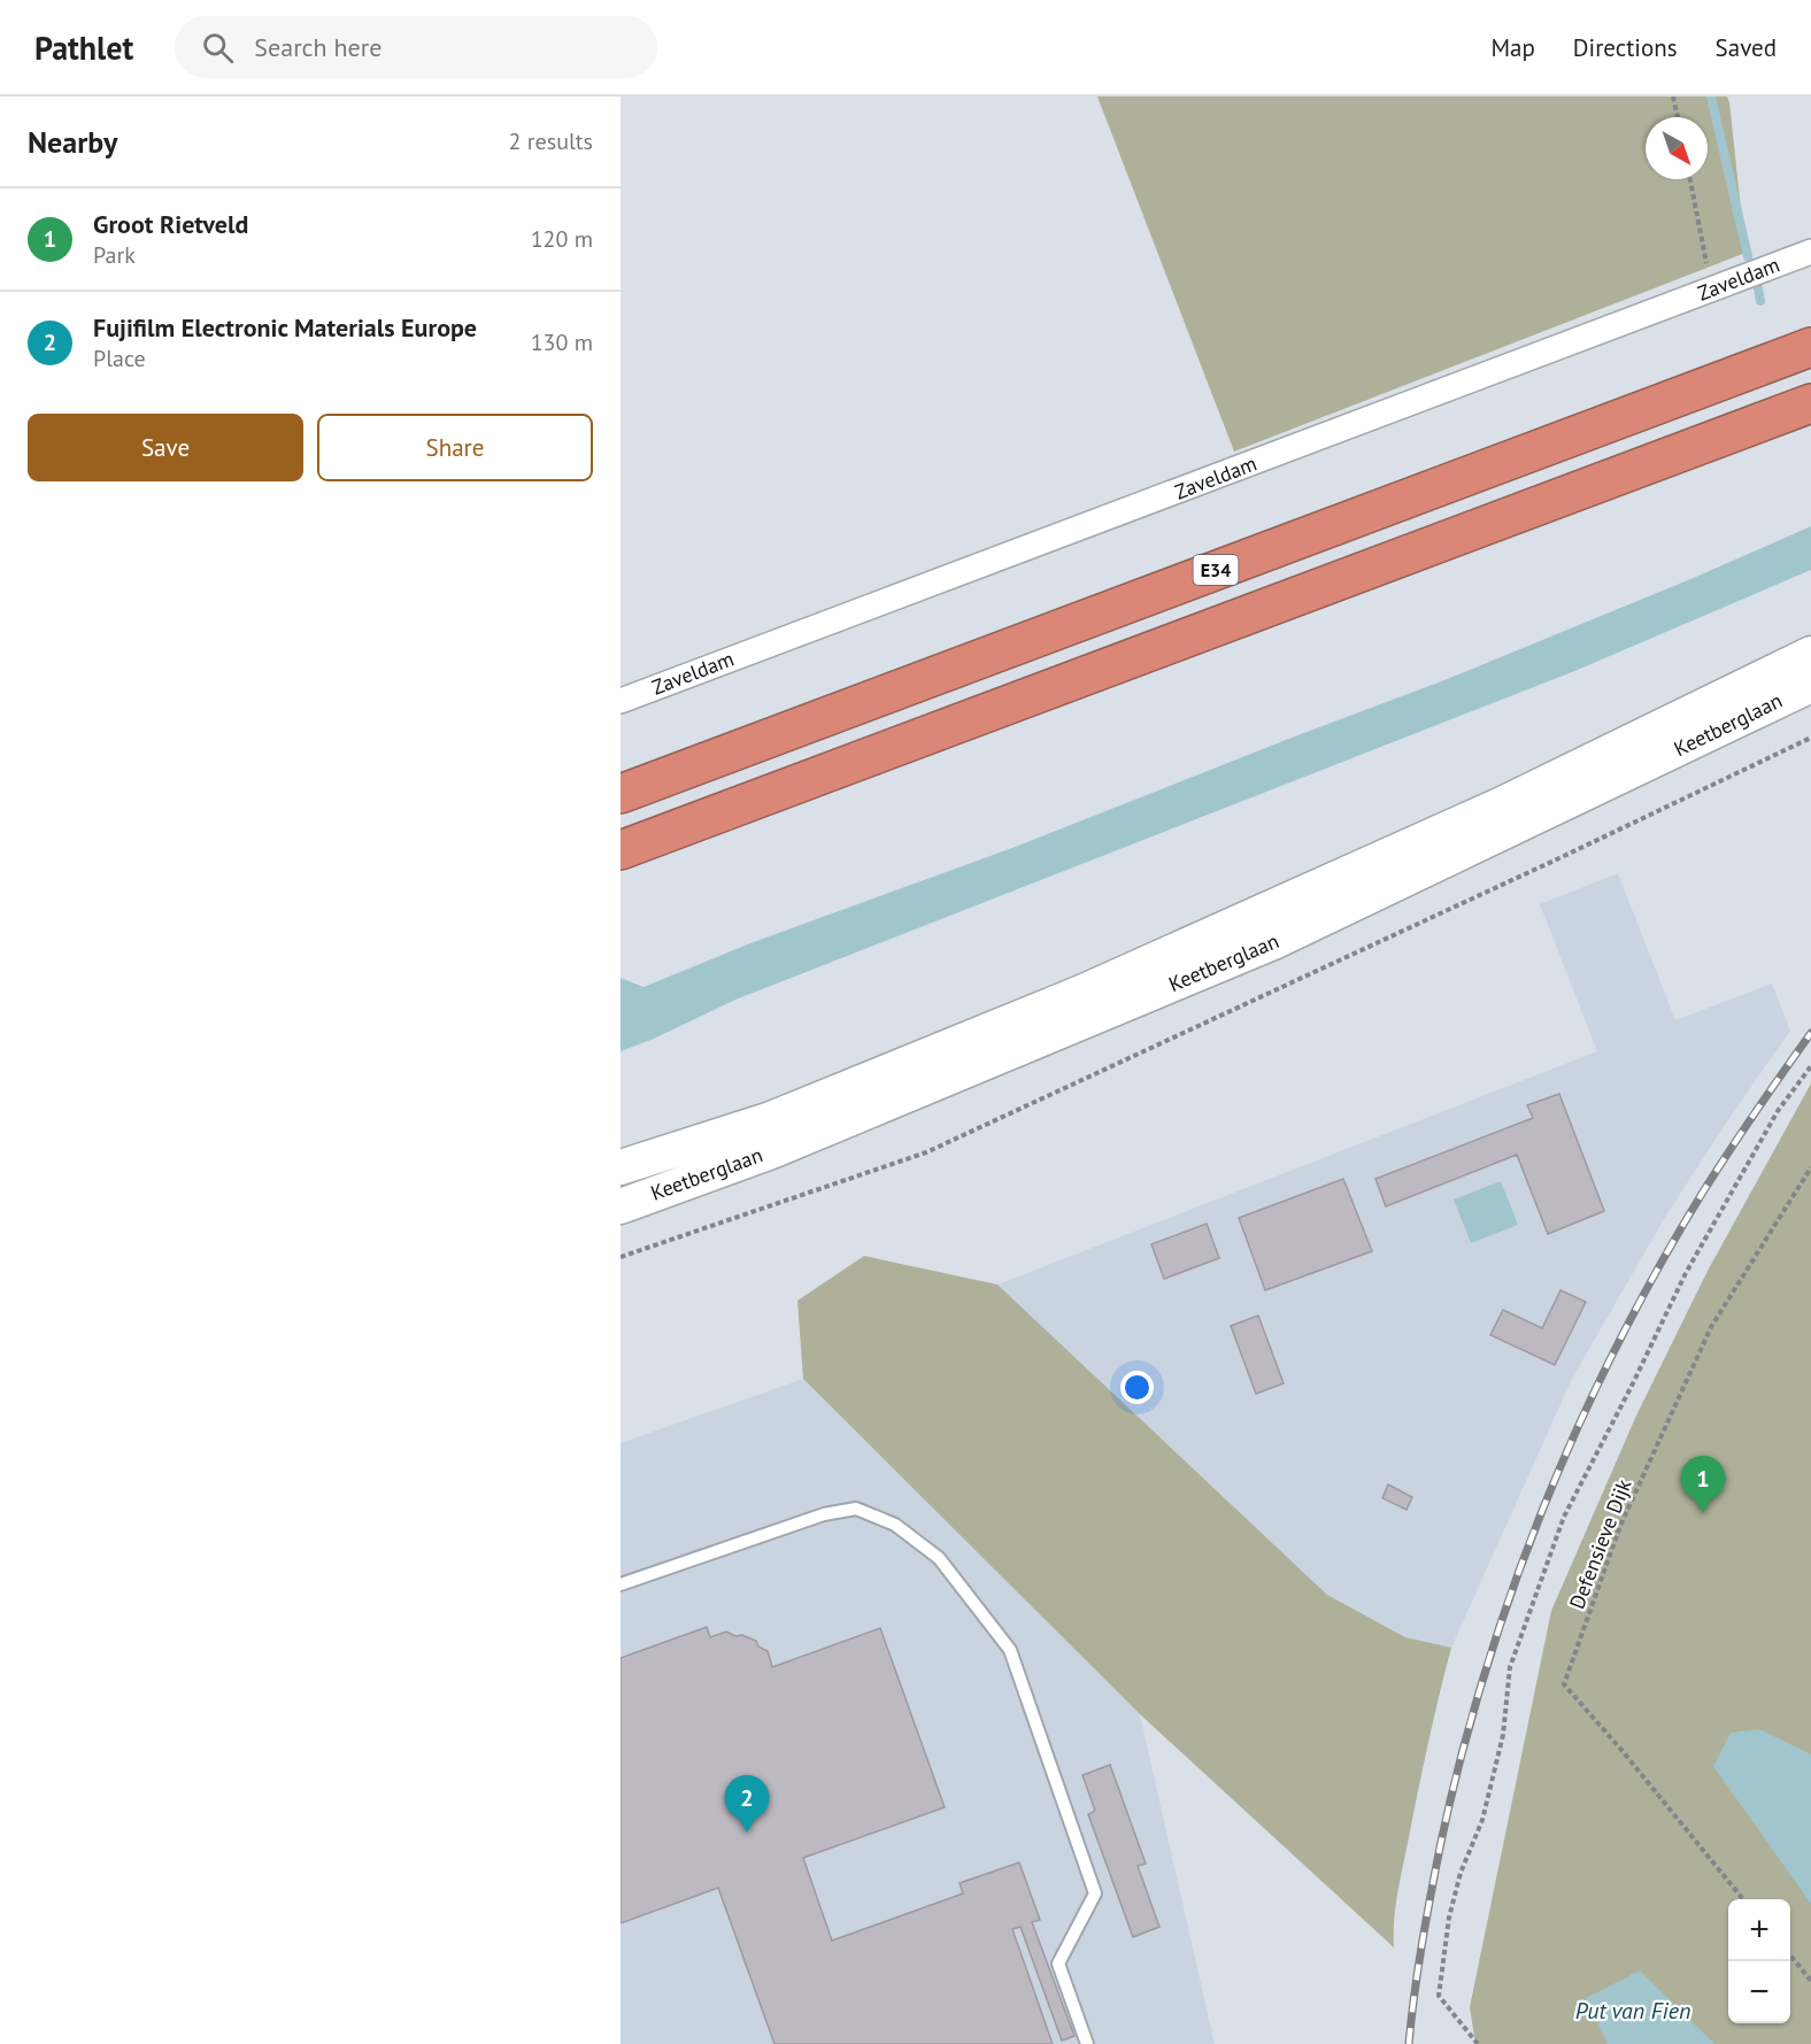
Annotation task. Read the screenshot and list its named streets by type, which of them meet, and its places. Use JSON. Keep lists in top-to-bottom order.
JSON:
{
  "streets": {
    "highway": ["E34"],
    "main road": ["Keetberglaan"],
    "street": ["Zaveldam"],
    "path": ["Defensieve Dijk"]
  },
  "water": ["Put van Fien"],
  "north": "bottom right",
  "page": {
    "header": "Pathlet",
    "search": "Search here",
    "nav": ["Map", "Directions", "Saved"],
    "heading": ["Nearby", "2 results"],
    "list": [
      {
        "mark": "1",
        "name": "Groot Rietveld",
        "note": "Park",
        "value": "120 m"
      },
      {
        "mark": "2",
        "name": "Fujifilm Electronic Materials Europe",
        "note": "Place",
        "value": "130 m"
      }
    ],
    "buttons": ["Save", "Share"],
    "pins": ["1", "2"],
    "map_buttons": ["+", "−"]
  }
}
